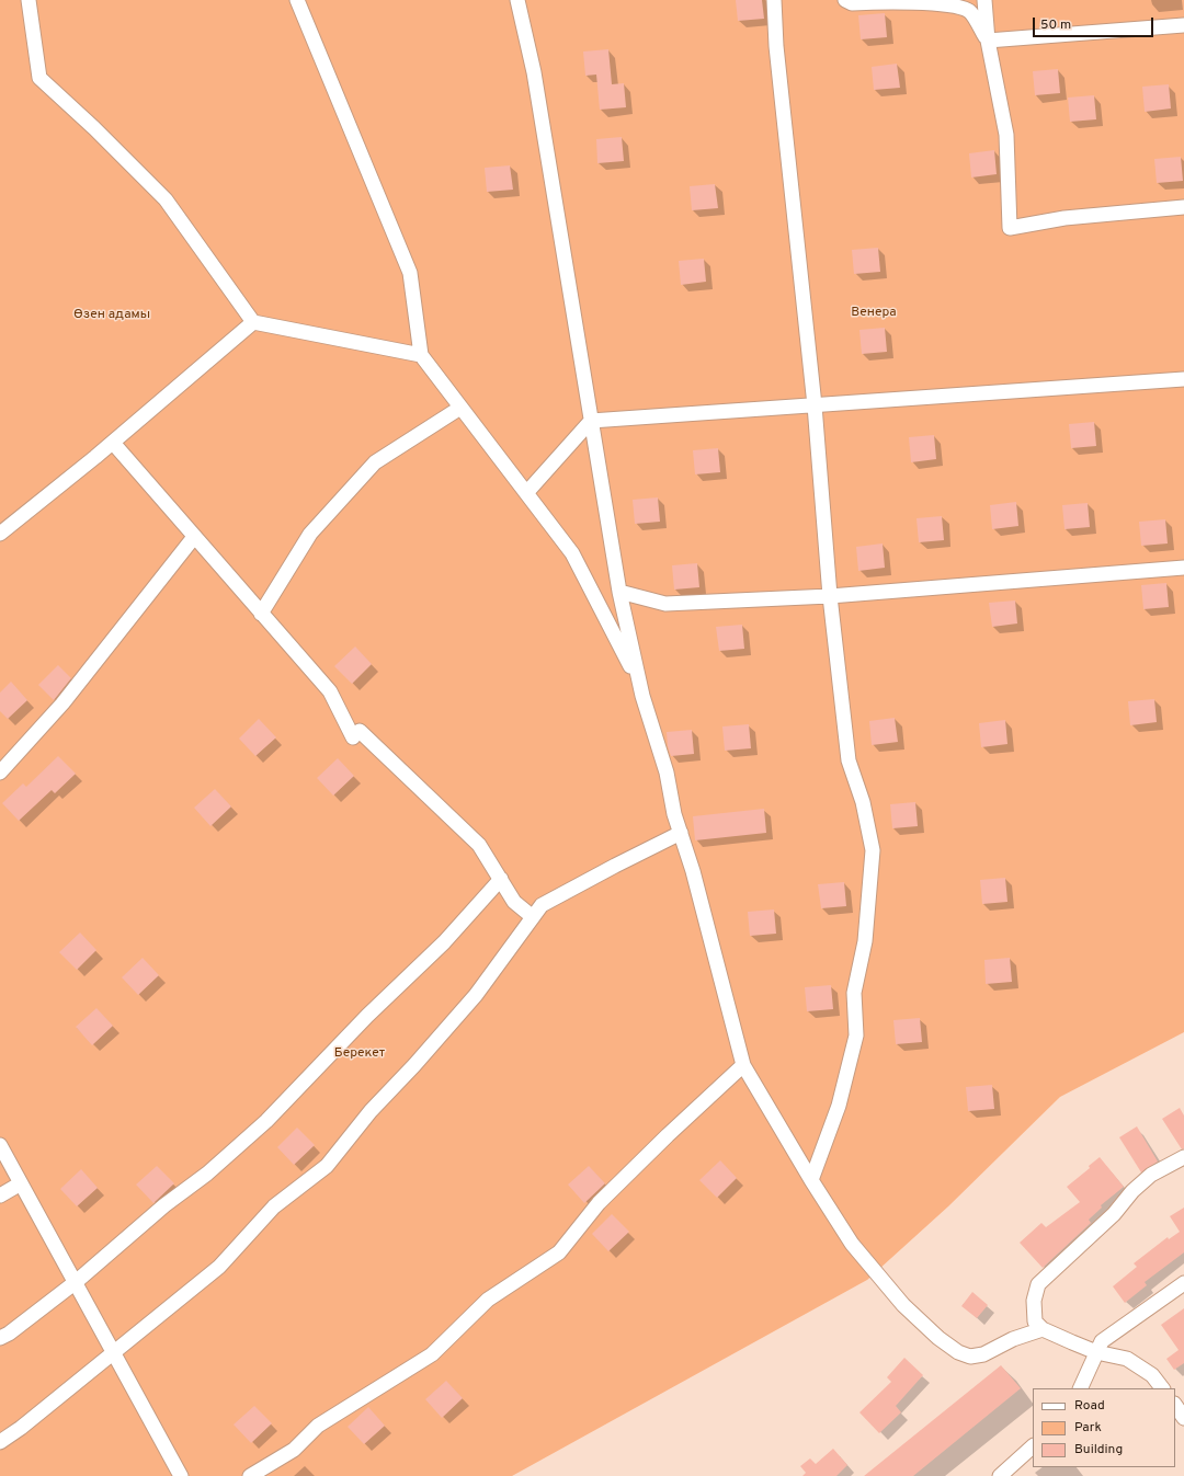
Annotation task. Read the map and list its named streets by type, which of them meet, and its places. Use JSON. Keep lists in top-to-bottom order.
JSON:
{
  "parks": ["Венера", "Өзен адамы", "Берекет"],
  "legend": ["Road", "Park", "Building"],
  "scale_bar": "50 m"
}
